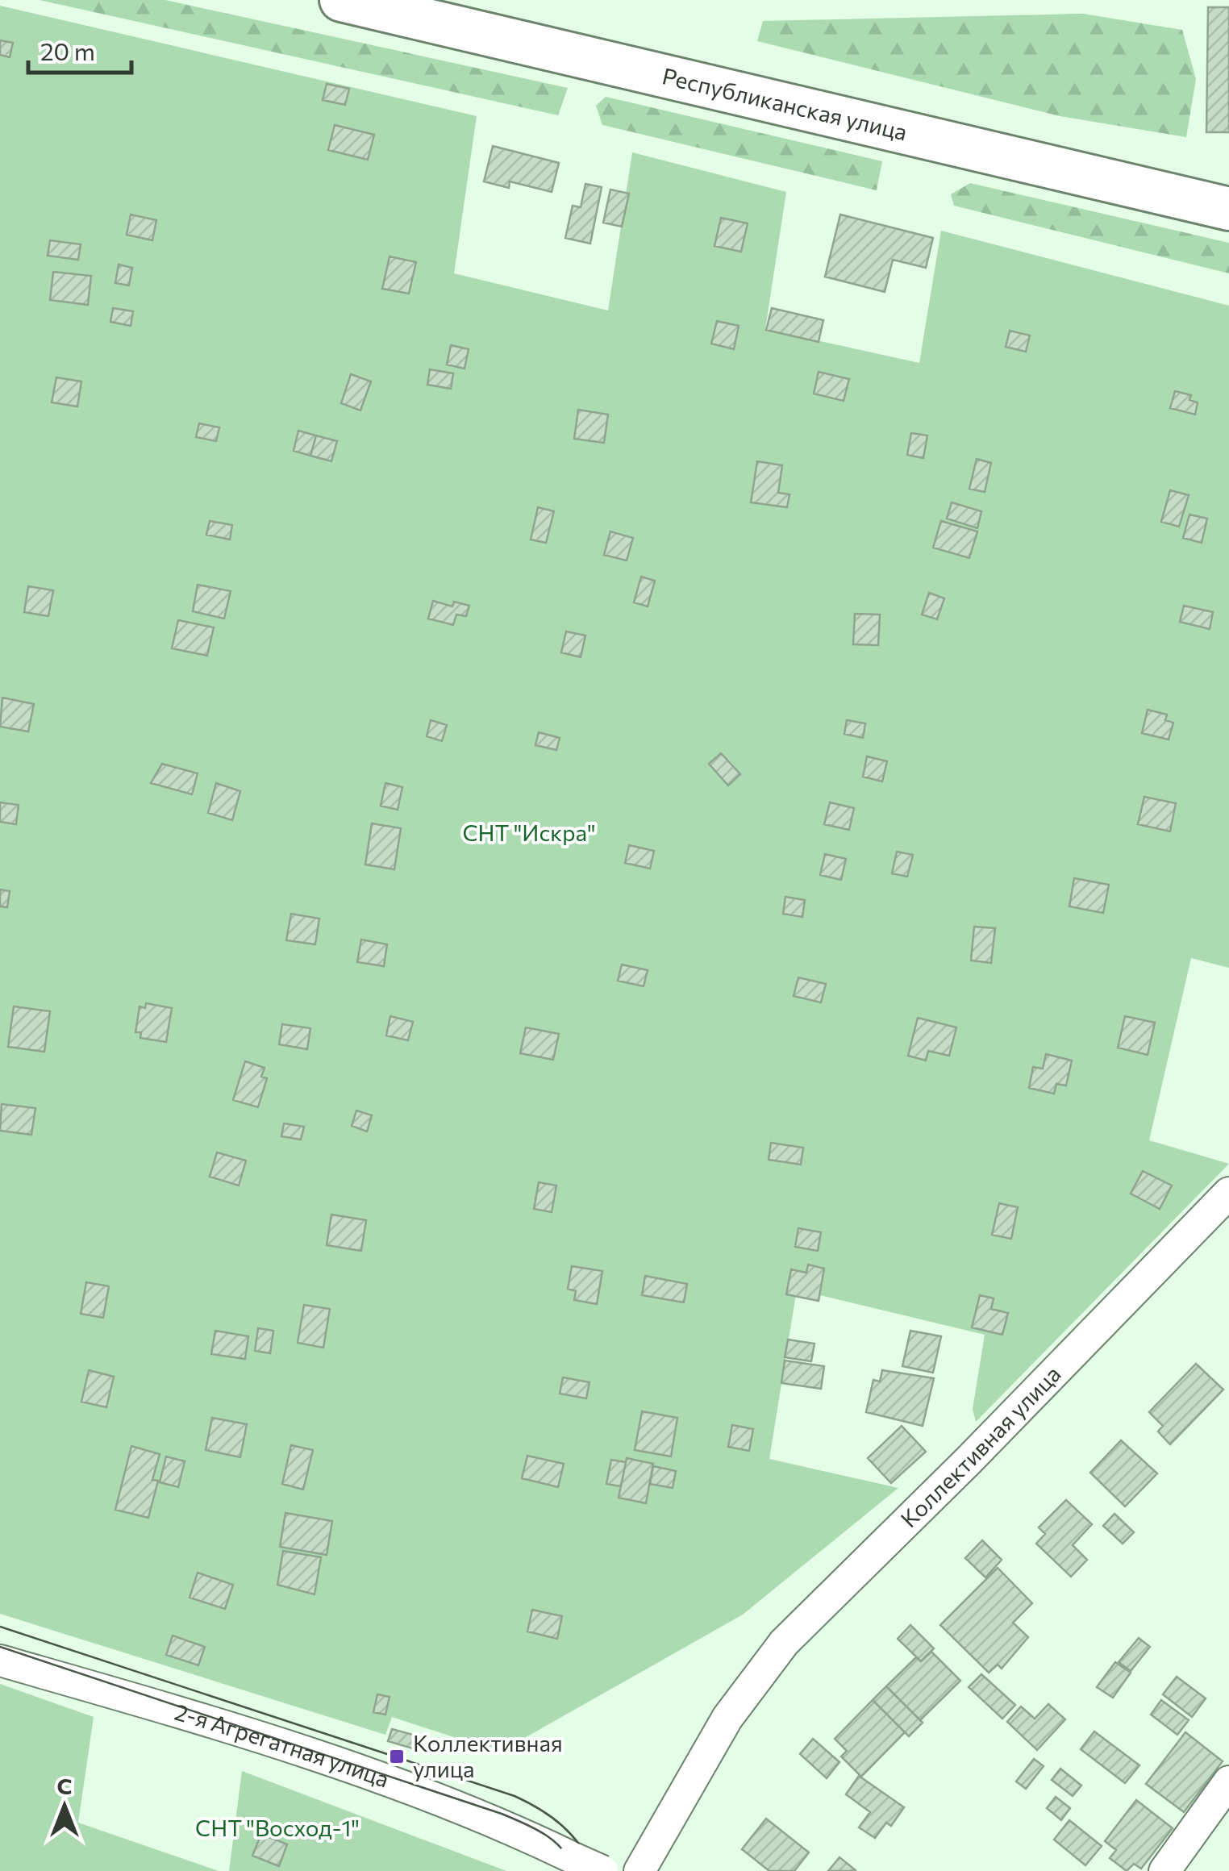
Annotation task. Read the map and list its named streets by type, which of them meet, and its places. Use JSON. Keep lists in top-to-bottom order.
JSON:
{
  "streets": {
    "main road": ["Республиканская улица"],
    "street": ["Коллективная улица", "2-я Агрегатная улица"]
  },
  "parks": ["СНТ \"Искра\"", "СНТ \"Восход-1\""],
  "places": {
    "transit": ["Коллективная улица"]
  },
  "scale_bar": "20 m",
  "north": "top"
}
